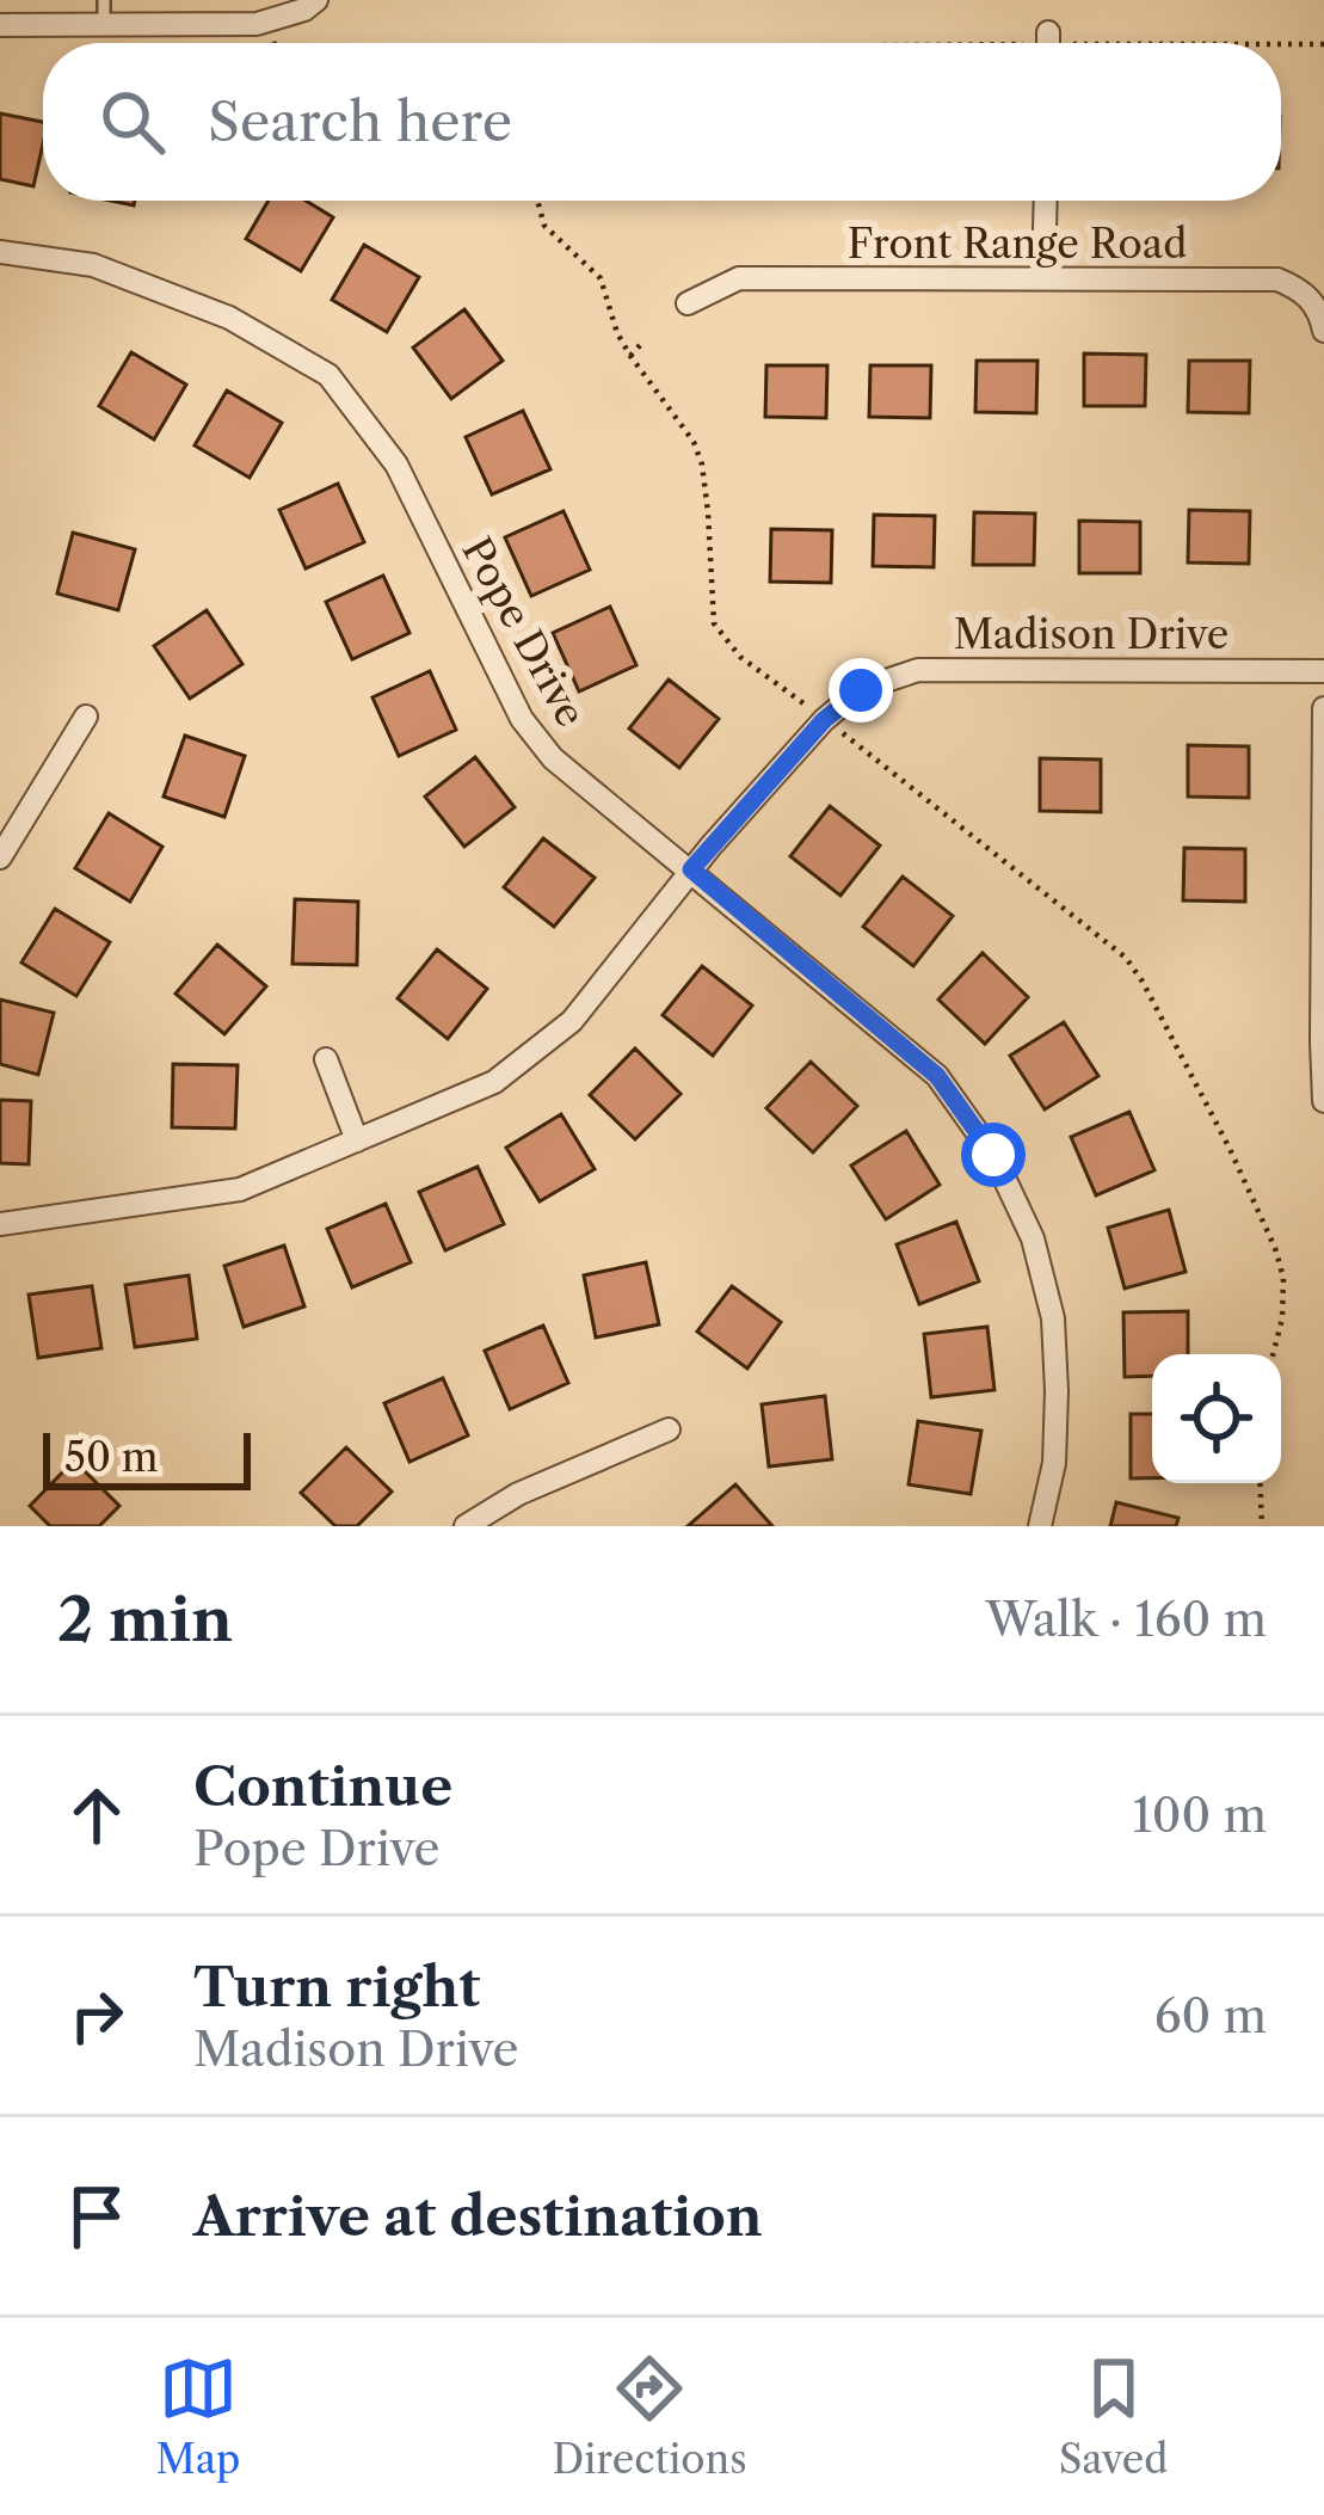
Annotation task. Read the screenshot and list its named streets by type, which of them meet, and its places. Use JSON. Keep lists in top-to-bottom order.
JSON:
{
  "streets": {
    "street": ["Front Range Road", "Pope Drive", "Madison Drive"]
  },
  "crossings": [
    ["Pope Drive", "Madison Drive"]
  ],
  "scale_bar": "50 m",
  "page": {
    "search": "Search here",
    "scale": "50 m",
    "heading": ["2 min", "Walk · 160 m"],
    "list": [
      ["Continue", "Pope Drive", "100 m"],
      ["Turn right", "Madison Drive", "60 m"],
      "Arrive at destination"
    ],
    "nav": ["Map", "Directions", "Saved"]
  }
}
